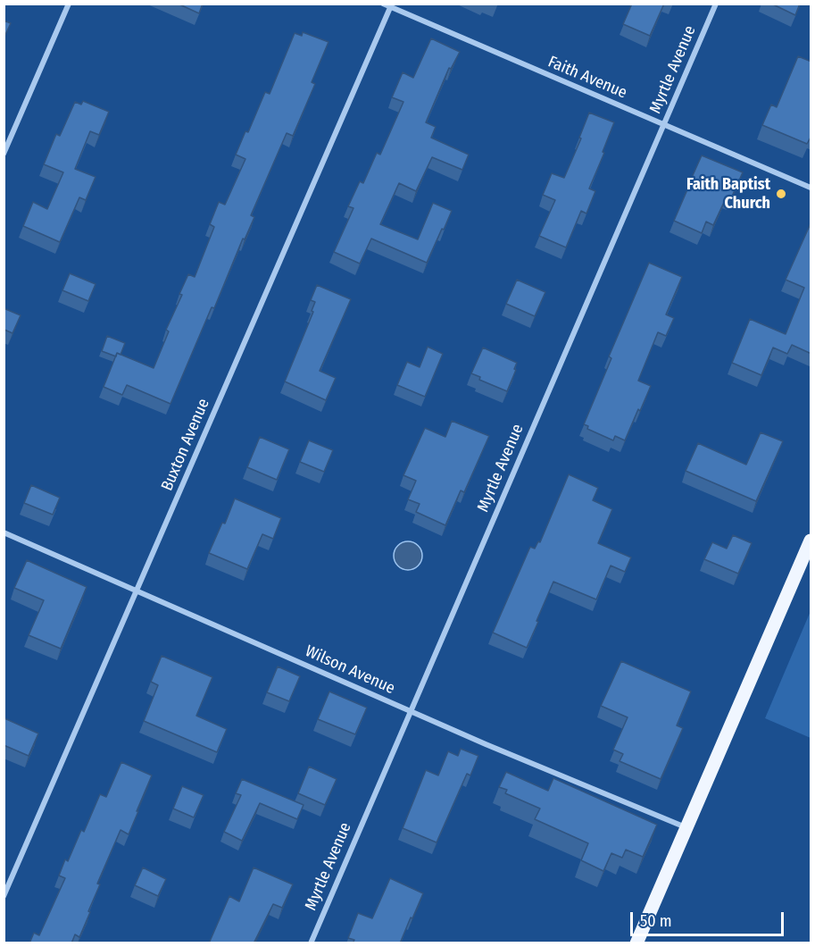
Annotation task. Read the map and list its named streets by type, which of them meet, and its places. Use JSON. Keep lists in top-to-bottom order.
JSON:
{
  "streets": {
    "street": [
      "Myrtle Avenue",
      "Faith Avenue",
      "Buxton Avenue",
      "Wilson Avenue"
    ]
  },
  "crossings": [
    ["Myrtle Avenue", "Faith Avenue"],
    ["Myrtle Avenue", "Wilson Avenue"],
    ["Faith Avenue", "Buxton Avenue"],
    ["Buxton Avenue", "Wilson Avenue"]
  ],
  "places": ["Faith Baptist Church"],
  "scale_bar": "50 m"
}
